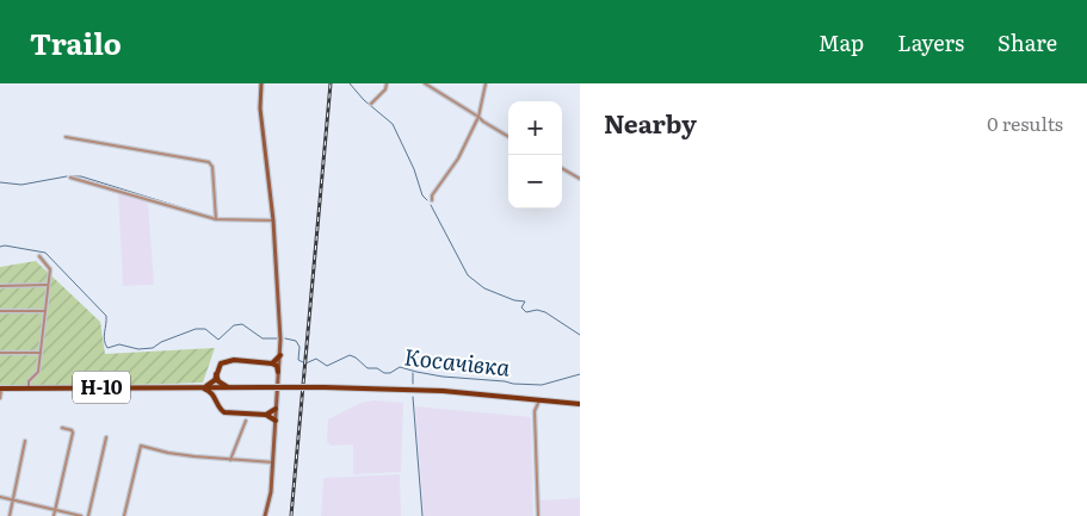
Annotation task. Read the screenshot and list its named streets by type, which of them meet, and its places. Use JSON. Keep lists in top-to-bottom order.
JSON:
{
  "streets": {
    "main road": ["Н-10"]
  },
  "water": ["Косачівка"],
  "page": {
    "header": "Trailo",
    "nav": ["Map", "Layers", "Share"],
    "heading": ["Nearby", "0 results"],
    "map_buttons": ["+", "−"]
  }
}
